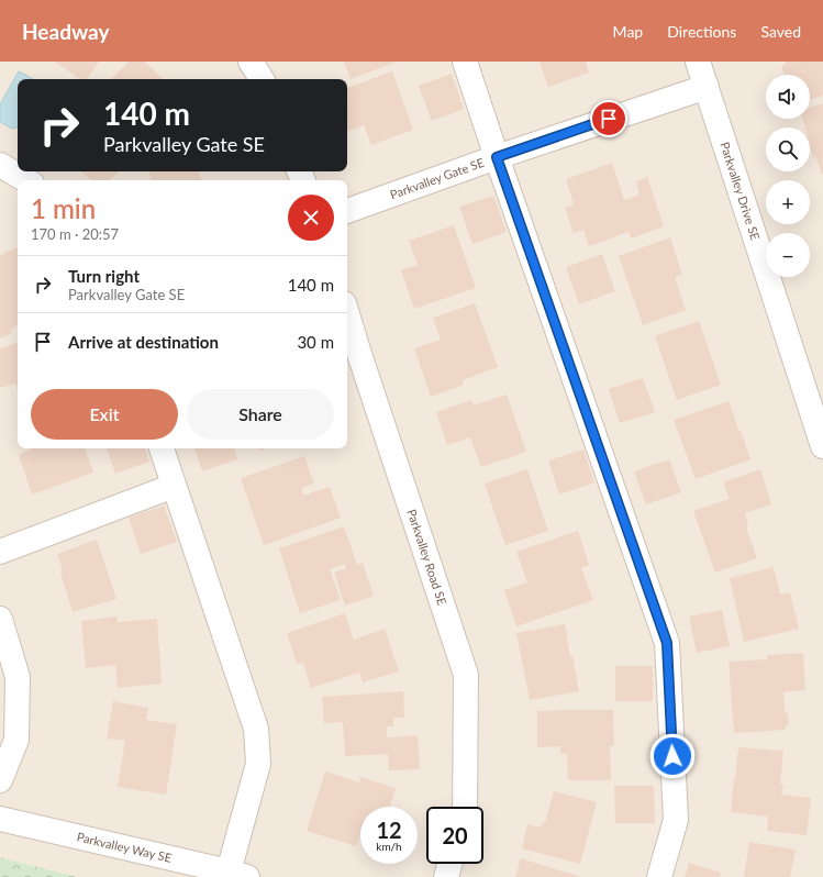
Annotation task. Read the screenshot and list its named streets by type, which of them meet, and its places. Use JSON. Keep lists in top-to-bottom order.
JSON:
{
  "streets": {
    "street": [
      "Parkvalley Gate SE",
      "Parkvalley Drive SE",
      "Parkvalley Road SE",
      "Parkvalley Way SE"
    ]
  },
  "crossings": [
    ["Parkvalley Gate SE", "Parkvalley Drive SE"]
  ],
  "page": {
    "header": "Headway",
    "nav": ["Map", "Directions", "Saved"],
    "map_buttons": ["+", "−"],
    "turn": ["140 m", "Parkvalley Gate SE"],
    "heading": ["1 min", "170 m · 20:57"],
    "list": [
      {
        "name": "Turn right",
        "note": "Parkvalley Gate SE",
        "value": "140 m"
      },
      {
        "name": "Arrive at destination",
        "value": "30 m"
      }
    ],
    "buttons": ["Exit", "Share"],
    "speed": "12 km/h",
    "limit": "20"
  }
}
